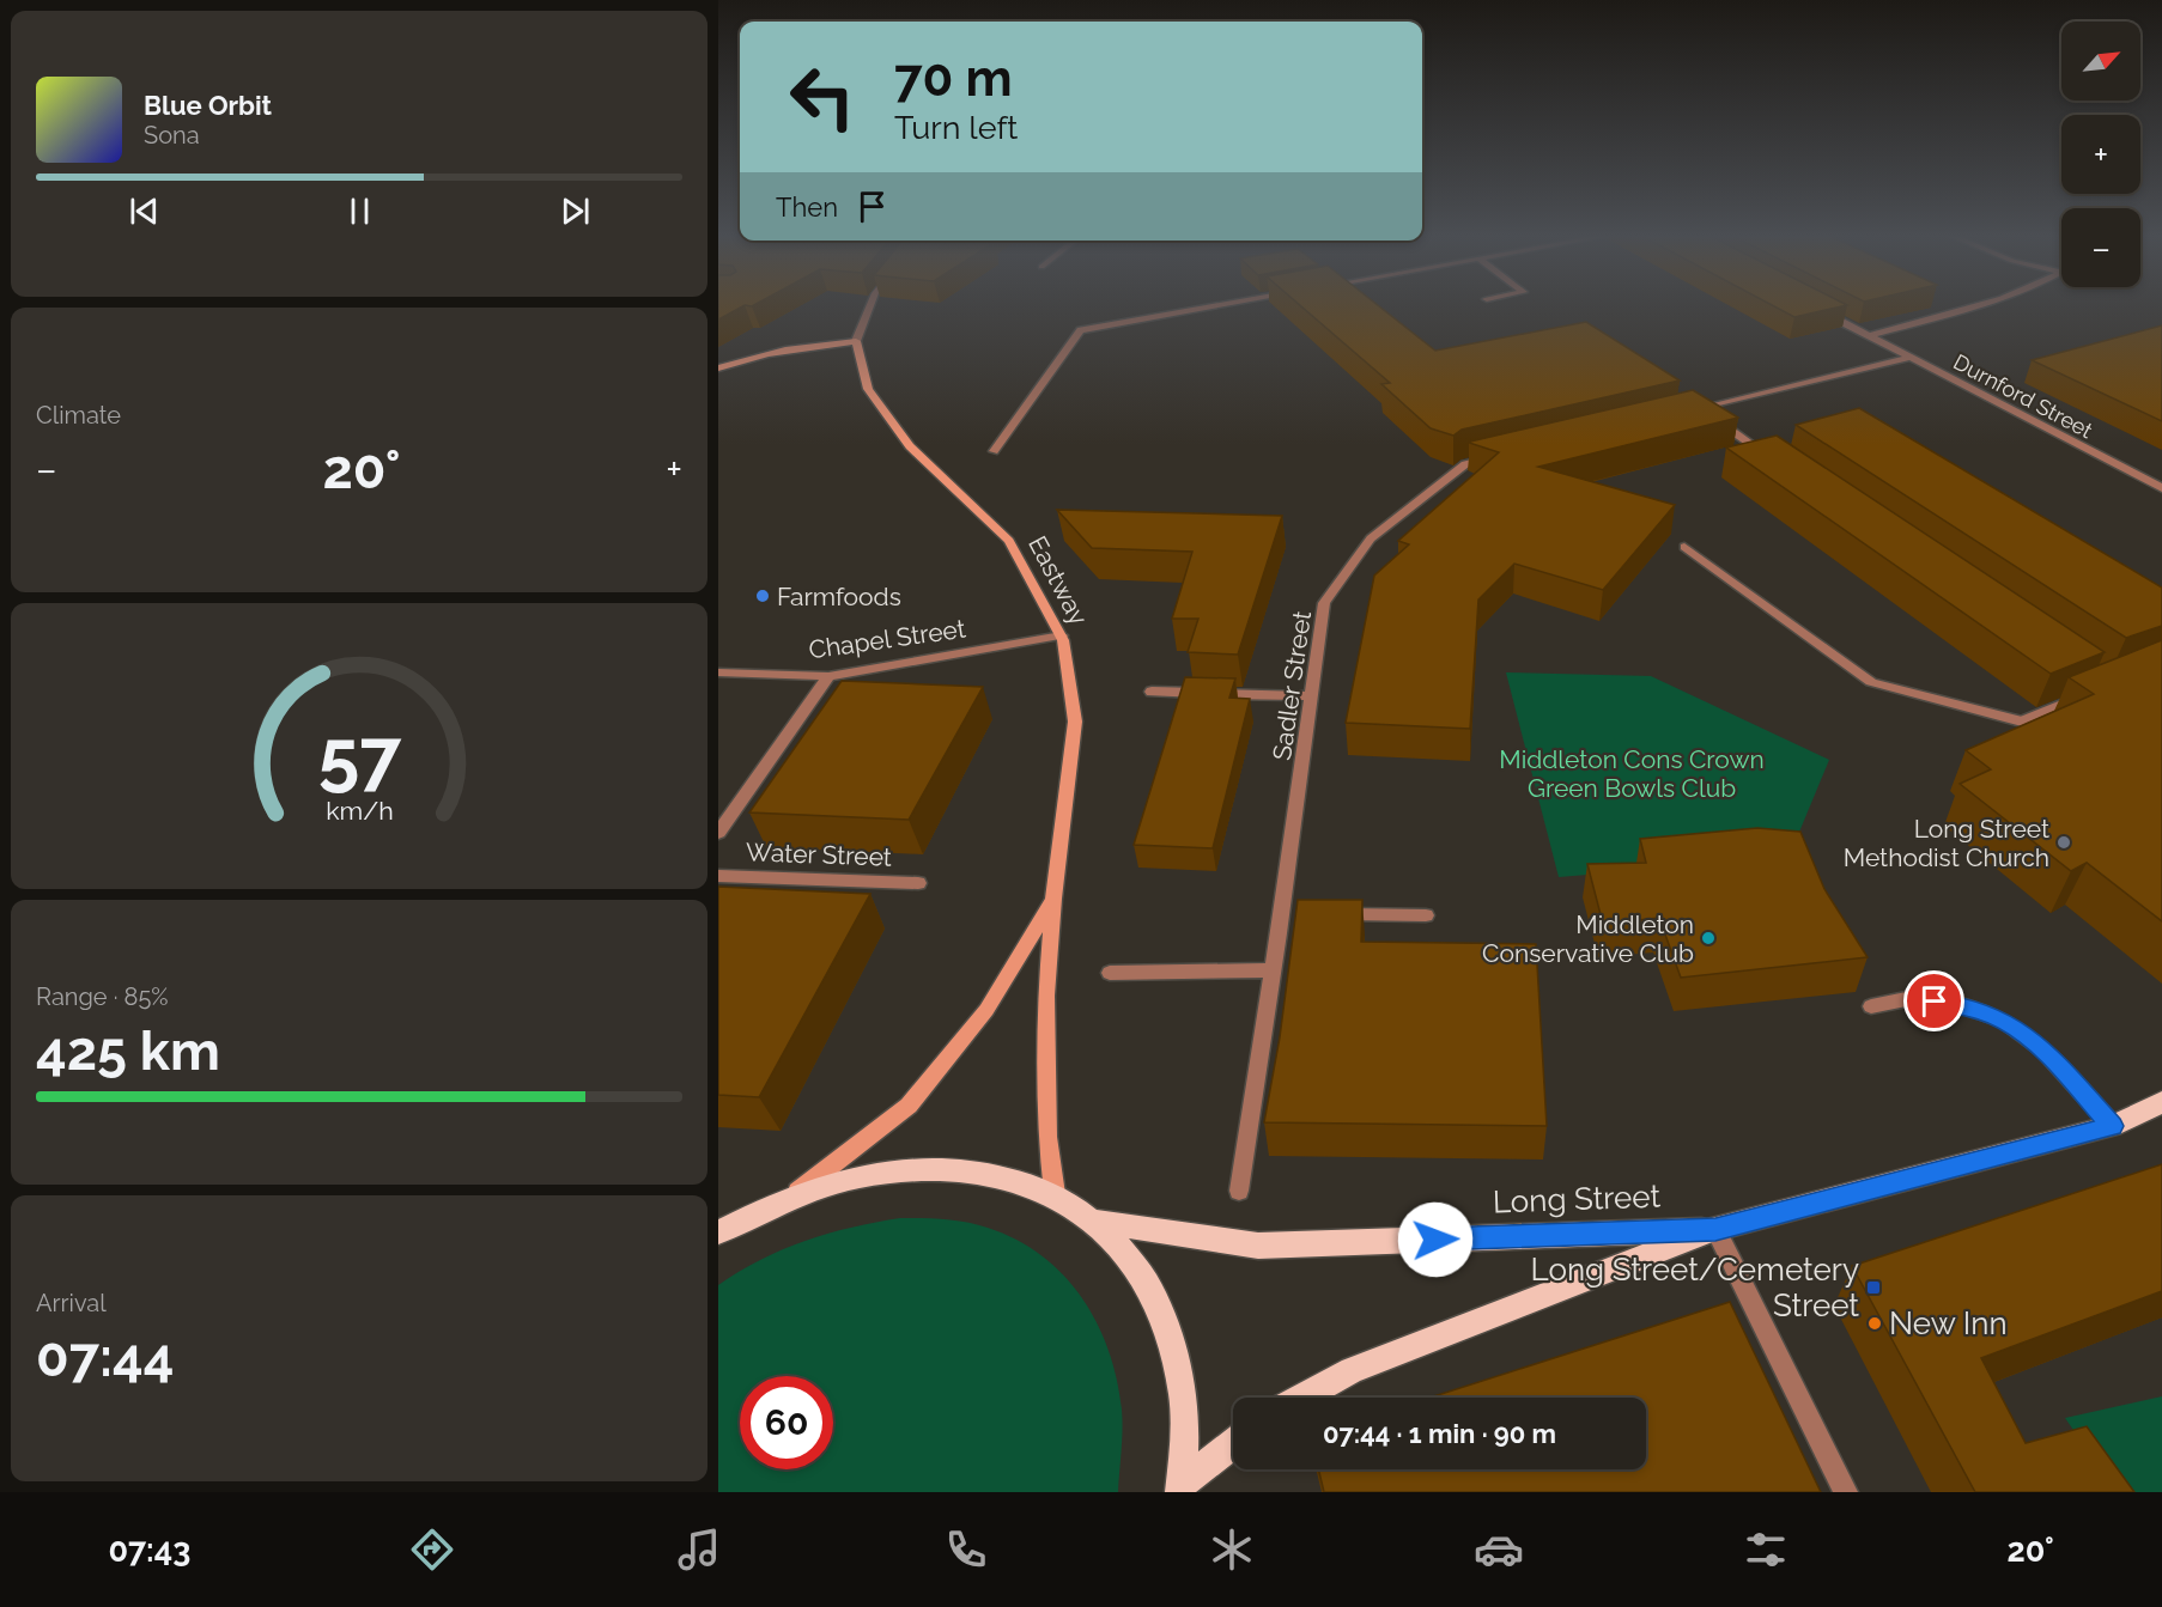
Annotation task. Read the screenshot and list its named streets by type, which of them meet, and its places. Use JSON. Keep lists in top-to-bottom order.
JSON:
{
  "streets": {
    "main road": ["Long Street"],
    "street": [
      "Durnford Street",
      "Eastway",
      "Chapel Street",
      "Sadler Street",
      "Water Street"
    ]
  },
  "crossings": [
    ["Eastway", "Chapel Street"]
  ],
  "parks": ["Middleton Cons Crown Green Bowls Club"],
  "places": {
    "other": [
      "Farmfoods",
      "Long Street Methodist Church",
      "Middleton Conservative Club",
      "New Inn"
    ],
    "transit": ["Long Street/Cemetery Street"]
  },
  "north": "top right",
  "page": {
    "map_buttons": ["+", "−"],
    "turn": ["70 m", "Turn left"],
    "song": ["Blue Orbit", "Sona"],
    "then": "Then",
    "tile": [
      "Climate",
      ["Range · 85%", "425 km"],
      ["Arrival", "07:44"]
    ],
    "heat": ["−", "20°", "+"],
    "limit": "60",
    "trip": "07:44 · 1 min · 90 m",
    "tabs": ["07:43", "20°"],
    "gauge": ["57", "km/h"]
  }
}
